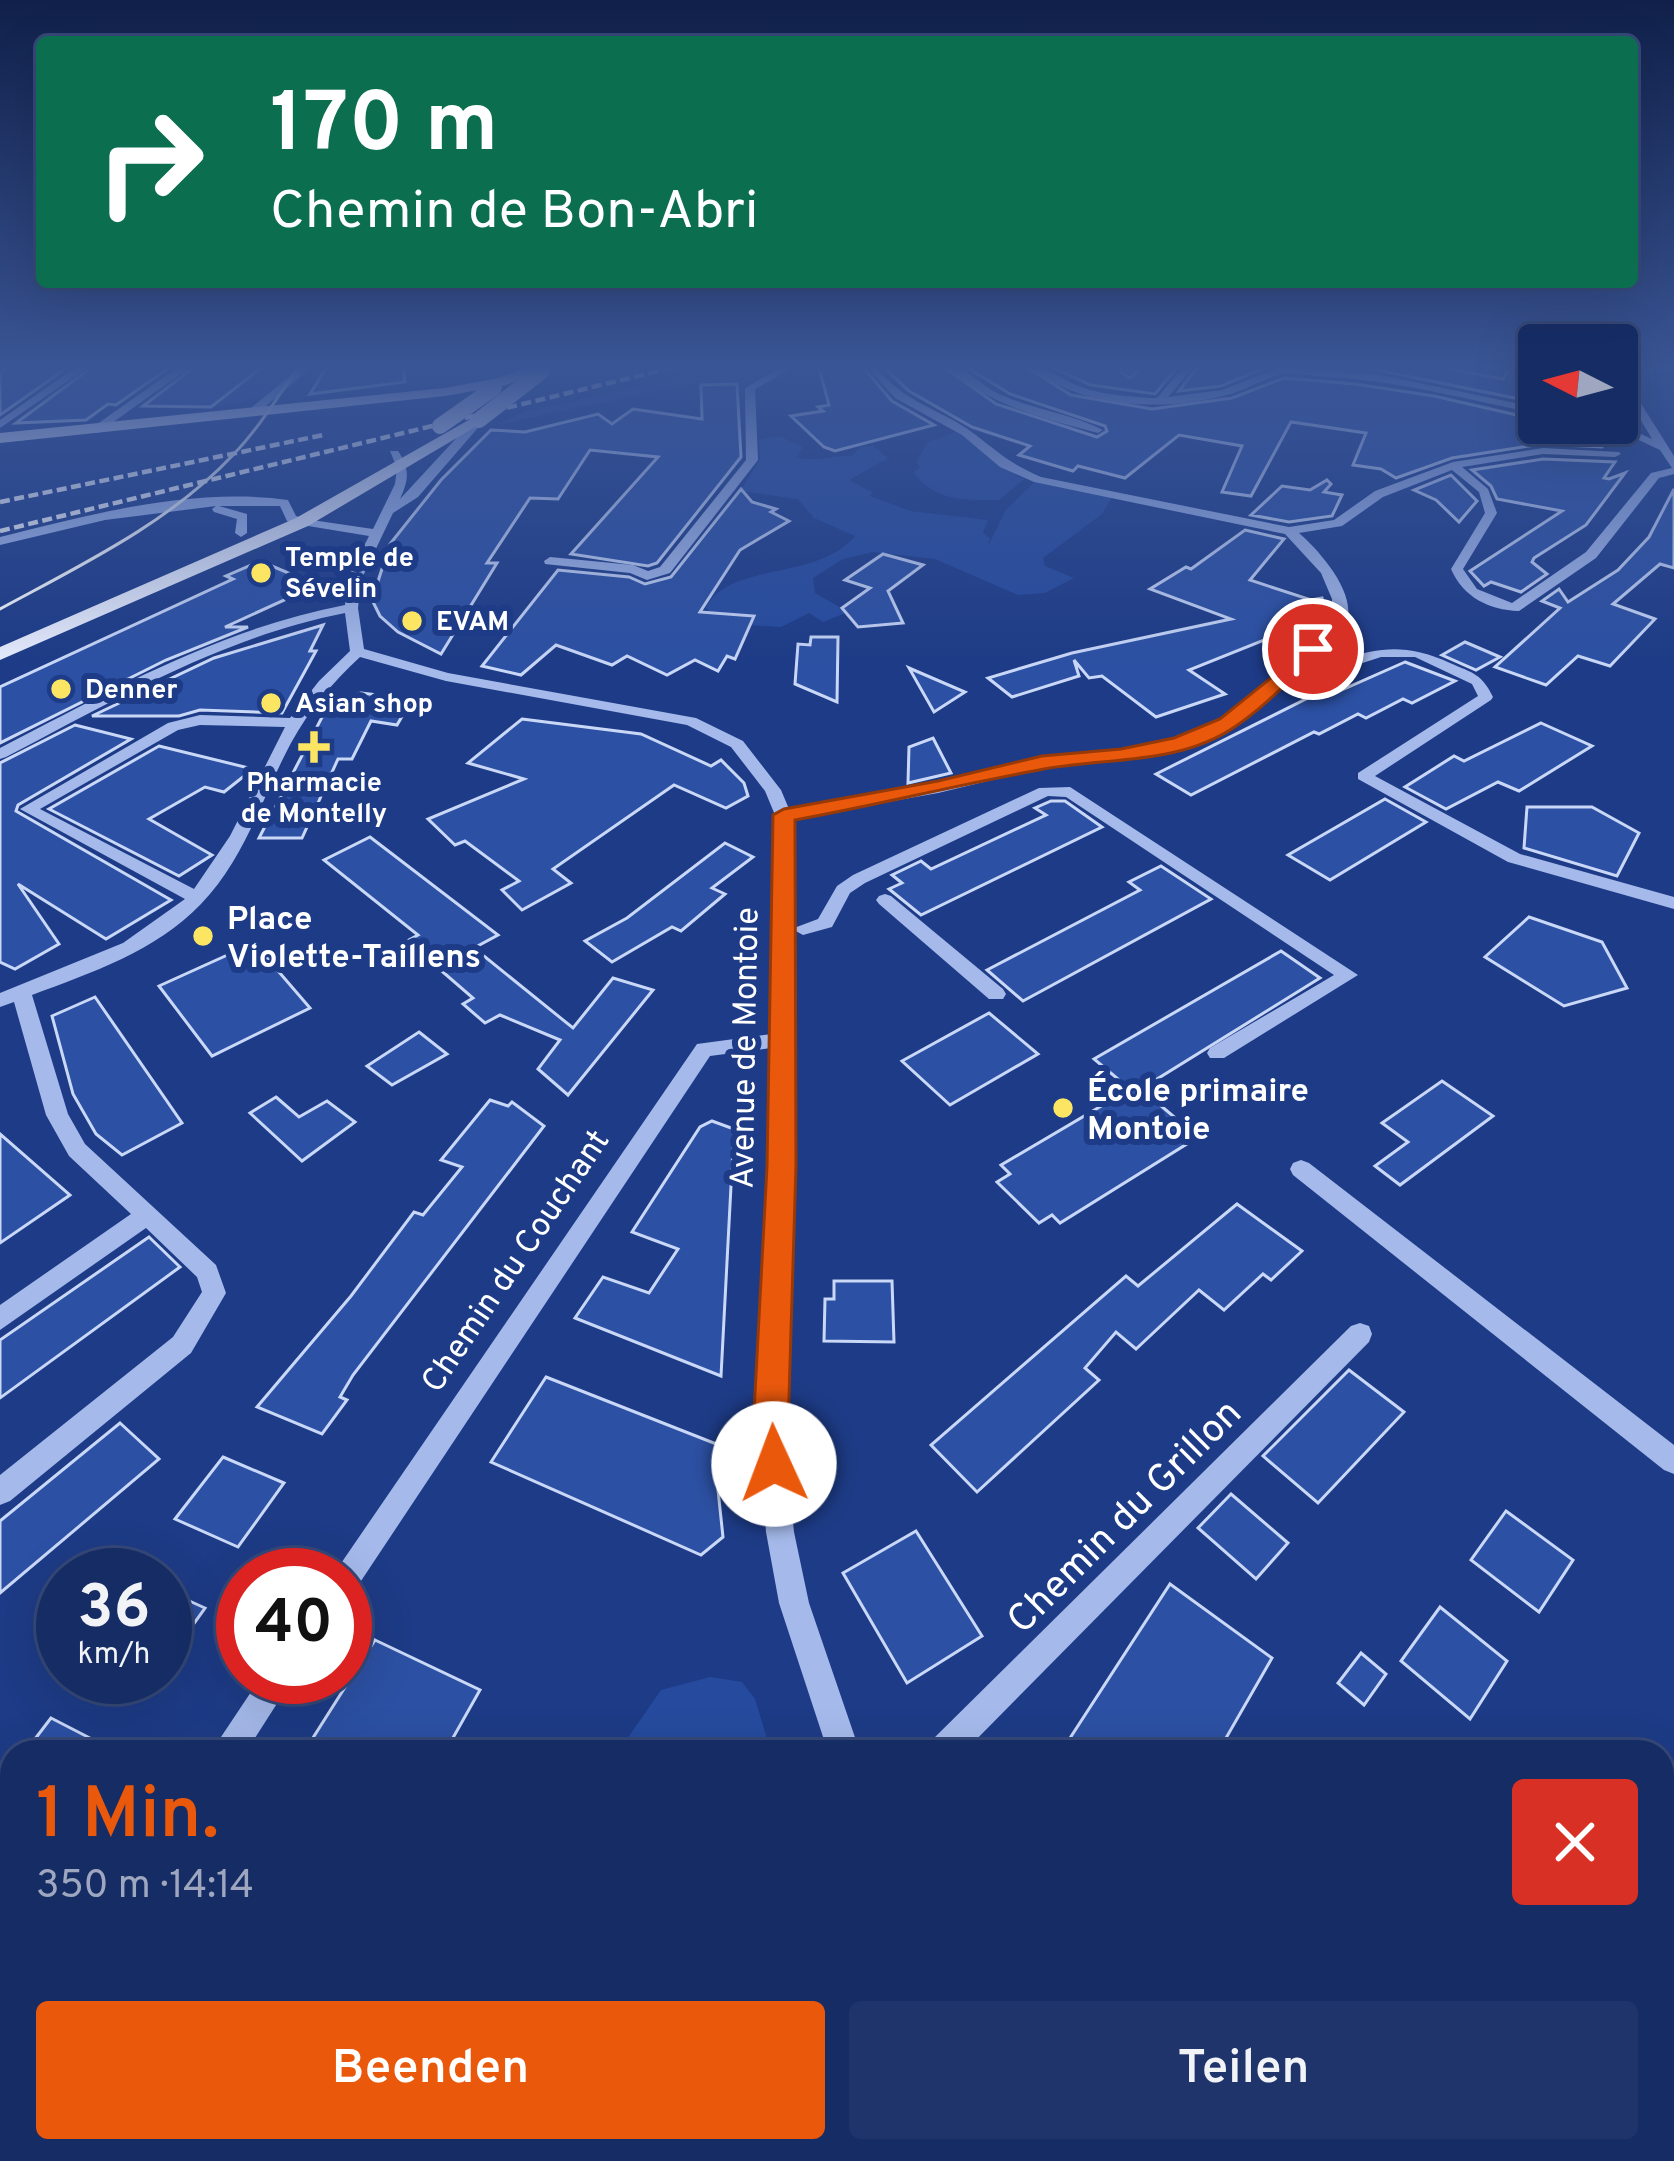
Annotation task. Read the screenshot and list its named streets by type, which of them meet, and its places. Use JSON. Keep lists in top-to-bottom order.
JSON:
{
  "streets": {
    "street": ["Avenue de Montoie", "Chemin du Couchant", "Chemin du Grillon"]
  },
  "crossings": [
    ["Avenue de Montoie", "Chemin du Couchant"]
  ],
  "places": {
    "other": [
      "Temple de Sévelin",
      "EVAM",
      "Denner",
      "Asian shop",
      "Place Violette-Taillens",
      "École primaire Montoie"
    ],
    "health": ["Pharmacie de Montelly"]
  },
  "north": "left",
  "page": {
    "turn": ["170 m", "Chemin de Bon-Abri"],
    "speed": "36 km/h",
    "limit": "40",
    "heading": ["1 Min.", "350 m · 14:14"],
    "buttons": ["Beenden", "Teilen"]
  }
}
